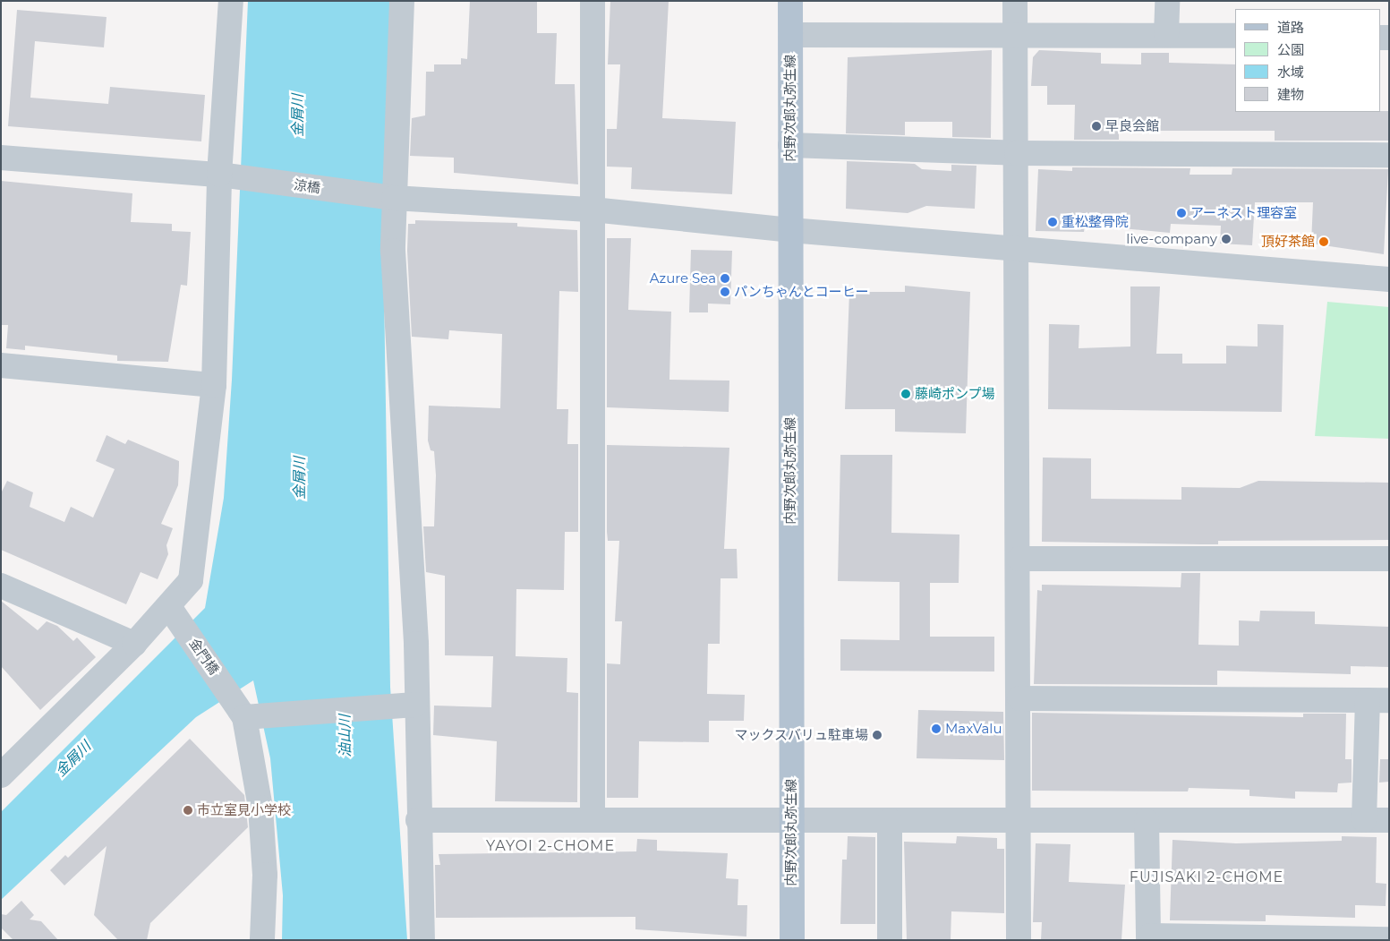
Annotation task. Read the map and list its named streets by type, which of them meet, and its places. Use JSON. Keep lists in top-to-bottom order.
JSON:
{
  "streets": {
    "main road": ["内野次郎丸弥生線"],
    "street": ["涼橋", "金門橋"]
  },
  "crossings": [
    ["内野次郎丸弥生線", "涼橋"]
  ],
  "districts": ["YAYOI 2-CHOME", "FUJISAKI 2-CHOME"],
  "water": ["金屑川", "油山川"],
  "places": [
    "早良会館",
    "アーネスト理容室",
    "重松整骨院",
    "live-company",
    "頂好茶館",
    "Azure Sea",
    "パンちゃんとコーヒー",
    "藤崎ポンプ場",
    "MaxValu",
    "マックスバリュ駐車場",
    "市立室見小学校"
  ],
  "legend": [
    "道路",
    "公園",
    "水域",
    "建物"
  ]
}
